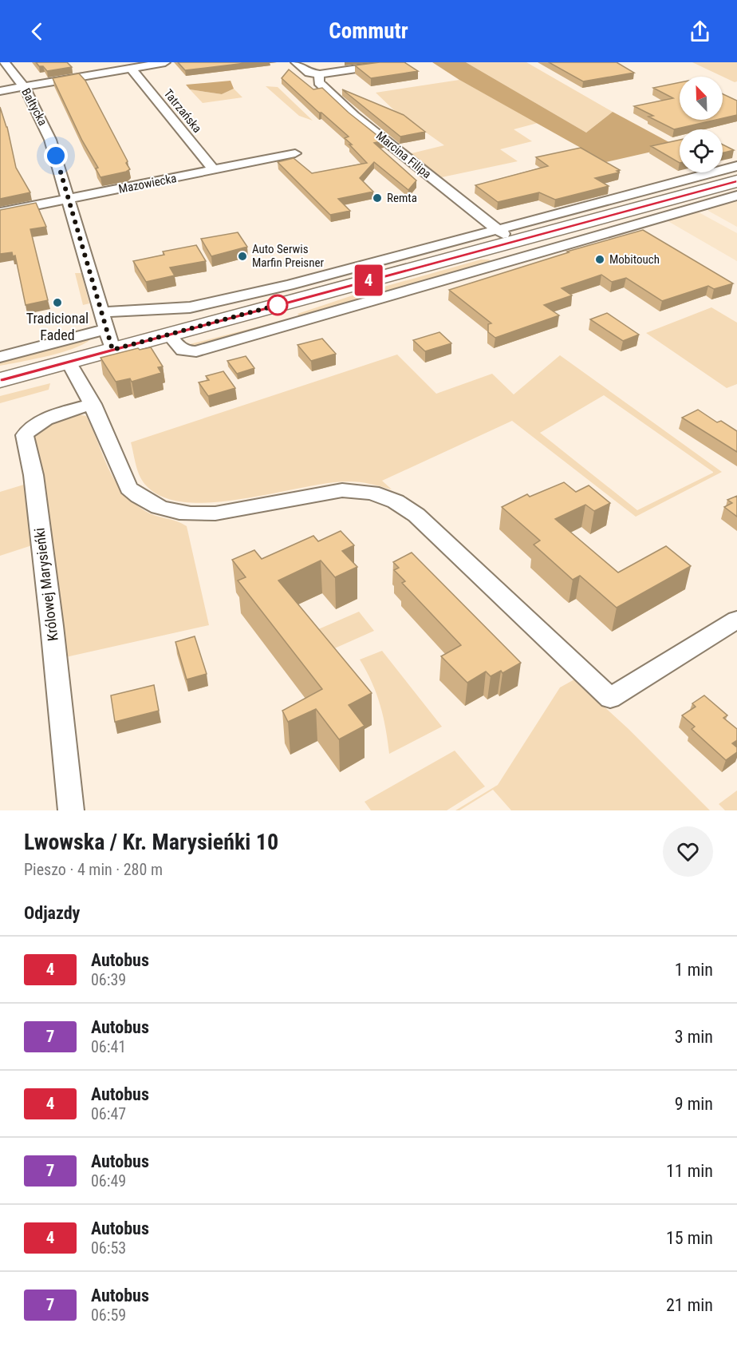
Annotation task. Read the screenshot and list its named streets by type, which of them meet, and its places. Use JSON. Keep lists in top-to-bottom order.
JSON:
{
  "streets": {
    "street": [
      "Bałtycka",
      "Tatrzańska",
      "Marcina Filipa",
      "Mazowiecka",
      "Królowej Marysieńki"
    ]
  },
  "crossings": [
    ["Bałtycka", "Mazowiecka"],
    ["Tatrzańska", "Mazowiecka"]
  ],
  "places": [
    "Remta",
    "Auto Serwis Marfin Preisner",
    "Mobitouch",
    "Tradicional Faded"
  ],
  "lines": ["bus line 4"],
  "north": "top left",
  "page": {
    "header": "Commutr",
    "on_map": "4",
    "heading": [
      ["Lwowska / Kr. Marysieńki 10", "Pieszo · 4 min · 280 m"],
      "Odjazdy"
    ],
    "list": [
      {
        "mark": "4",
        "name": "Autobus",
        "note": "06:39",
        "value": "1 min"
      },
      {
        "mark": "7",
        "name": "Autobus",
        "note": "06:41",
        "value": "3 min"
      },
      {
        "mark": "4",
        "name": "Autobus",
        "note": "06:47",
        "value": "9 min"
      },
      {
        "mark": "7",
        "name": "Autobus",
        "note": "06:49",
        "value": "11 min"
      },
      {
        "mark": "4",
        "name": "Autobus",
        "note": "06:53",
        "value": "15 min"
      },
      {
        "mark": "7",
        "name": "Autobus",
        "note": "06:59",
        "value": "21 min"
      }
    ]
  }
}
